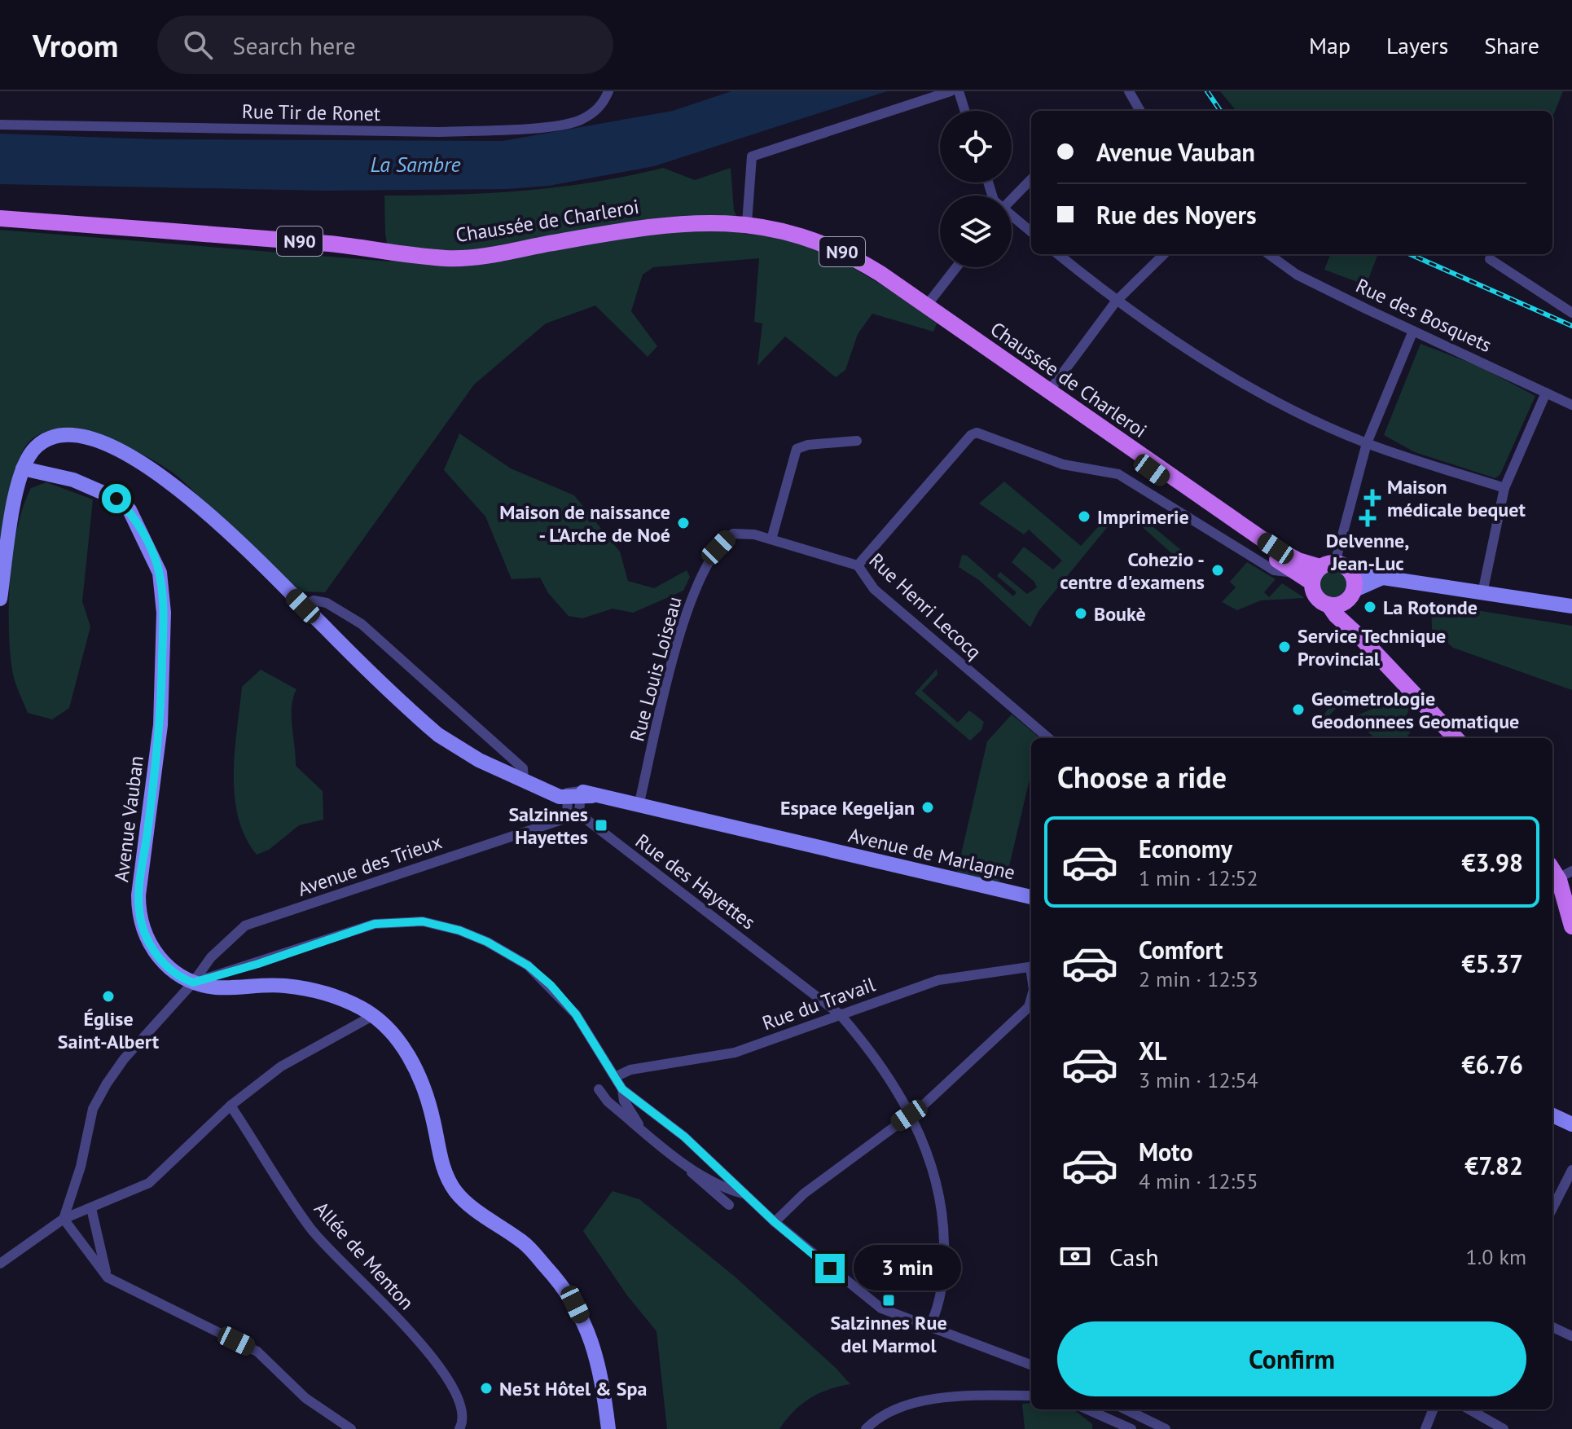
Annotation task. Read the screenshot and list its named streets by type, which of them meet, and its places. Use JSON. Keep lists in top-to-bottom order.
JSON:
{
  "streets": {
    "main road": [
      "Chaussée de Charleroi",
      "N90",
      "Avenue Vauban",
      "Avenue de Marlagne"
    ],
    "street": [
      "Rue Tir de Ronet",
      "Rue des Bosquets",
      "Rue Henri Lecocq",
      "Rue Louis Loiseau",
      "Avenue des Trieux",
      "Rue des Hayettes",
      "Rue du Travail",
      "Allée de Menton"
    ]
  },
  "crossings": [
    ["Chaussée de Charleroi", "N90"],
    ["Rue Henri Lecocq", "Rue Louis Loiseau"],
    ["Rue Louis Loiseau", "Avenue de Marlagne"],
    ["Avenue Vauban", "Avenue de Marlagne"],
    ["Avenue Vauban", "Avenue des Trieux"],
    ["Avenue des Trieux", "Rue des Hayettes"],
    ["Rue des Hayettes", "Rue du Travail"]
  ],
  "water": ["La Sambre"],
  "places": {
    "health": ["Maison médicale bequet", "Delvenne, Jean-Luc"],
    "other": [
      "Imprimerie",
      "Maison de naissance - L'Arche de Noé",
      "Cohezio - centre d'examens",
      "La Rotonde",
      "Boukè",
      "Service Technique Provincial",
      "Geometrologie Geodonnees Geomatique",
      "Espace Kegeljan",
      "Église Saint-Albert",
      "Ne5t Hôtel & Spa"
    ],
    "transit": ["Salzinnes Hayettes", "Salzinnes Rue del Marmol"]
  },
  "page": {
    "header": "Vroom",
    "search": "Search here",
    "nav": ["Map", "Layers", "Share"],
    "banner": ["Avenue Vauban", "Rue des Noyers"],
    "heading": "Choose a ride",
    "list": [
      {
        "name": "Economy",
        "note": "1 min · 12:52",
        "value": "€3.98"
      },
      {
        "name": "Comfort",
        "note": "2 min · 12:53",
        "value": "€5.37"
      },
      {
        "name": "XL",
        "note": "3 min · 12:54",
        "value": "€6.76"
      },
      {
        "name": "Moto",
        "note": "4 min · 12:55",
        "value": "€7.82"
      }
    ],
    "pay": ["Cash", "1.0 km"],
    "bubble": "3 min",
    "buttons": "Confirm"
  }
}
